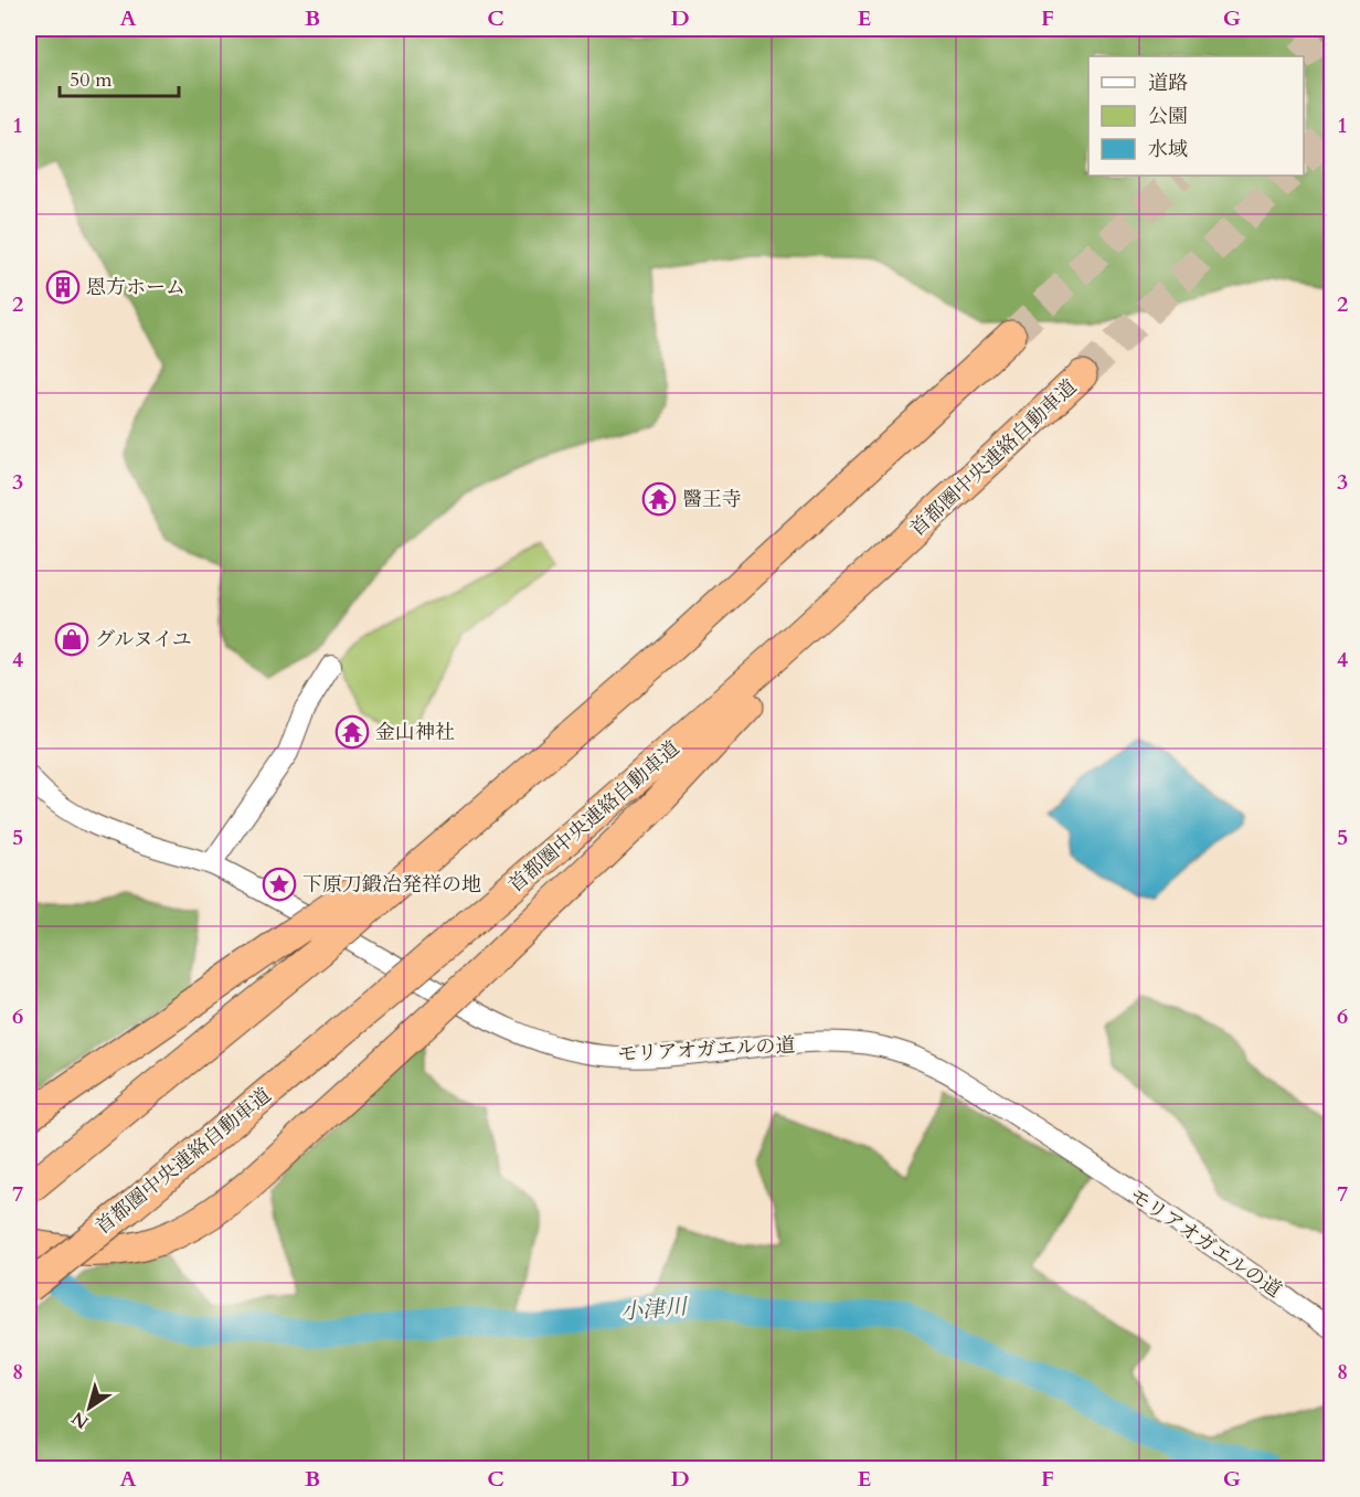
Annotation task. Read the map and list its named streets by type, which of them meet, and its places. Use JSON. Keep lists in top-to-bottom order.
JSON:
{
  "streets": {
    "highway": ["首都圏中央連絡自動車道"],
    "street": ["モリアオガエルの道"]
  },
  "water": ["小津川"],
  "places": {
    "building": ["恩方ホーム"],
    "temple": ["醫王寺", "金山神社"],
    "shop": ["グルヌイユ"],
    "place": ["下原刀鍛冶発祥の地"]
  },
  "legend": ["道路", "公園", "水域"],
  "scale_bar": "50 m",
  "north": "bottom left",
  "grid": {
    "columns": [
      "A",
      "B",
      "C",
      "D",
      "E",
      "F",
      "G"
    ],
    "rows": [
      "1",
      "2",
      "3",
      "4",
      "5",
      "6",
      "7",
      "8"
    ]
  }
}
